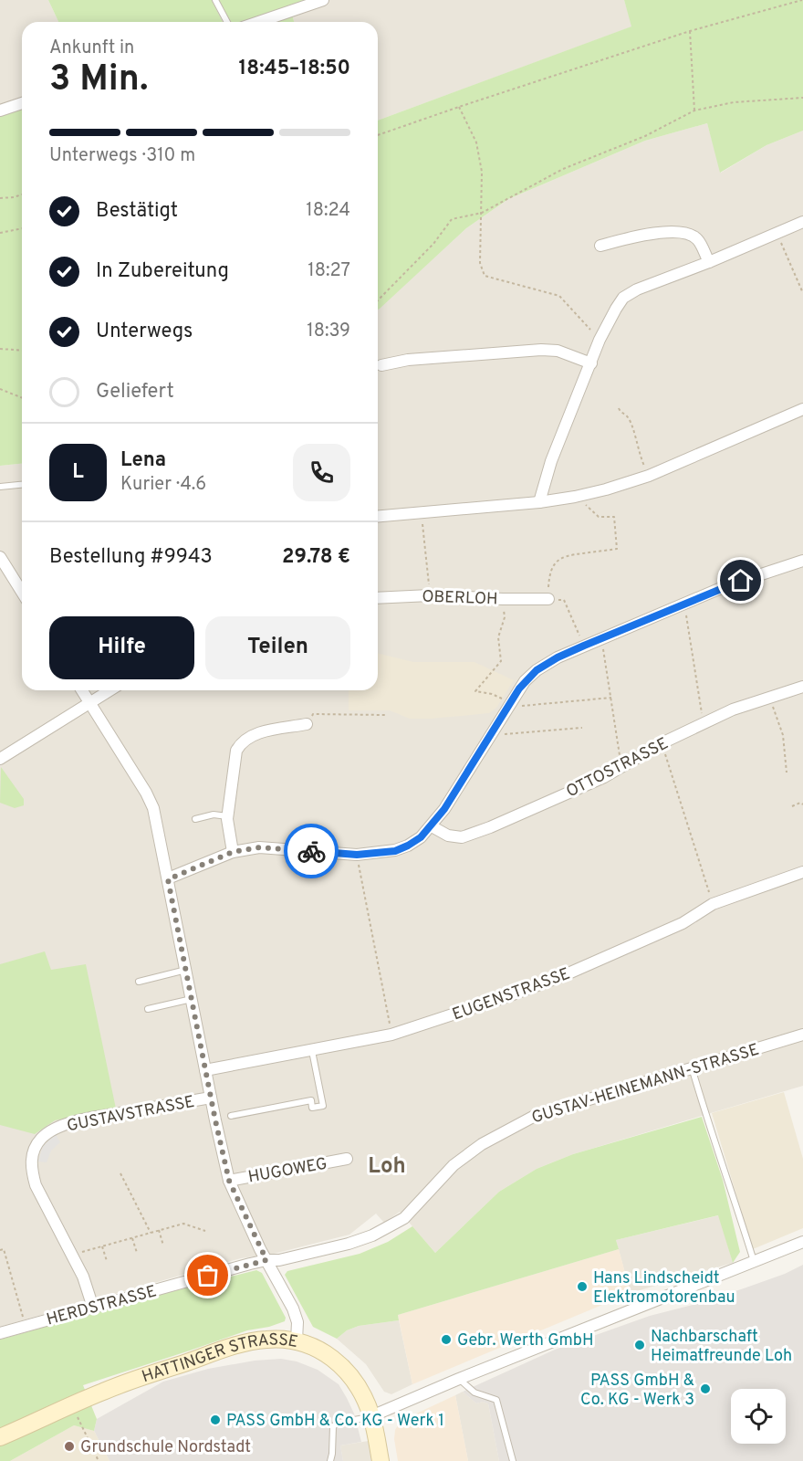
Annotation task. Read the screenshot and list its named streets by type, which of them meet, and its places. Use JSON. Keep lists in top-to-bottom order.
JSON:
{
  "streets": {
    "main road": ["HATTINGER STRASSE"],
    "street": [
      "OBERLOH",
      "OTTOSTRASSE",
      "EUGENSTRASSE",
      "GUSTAV-HEINEMANN-STRASSE",
      "GUSTAVSTRASSE",
      "HUGOWEG",
      "HERDSTRASSE"
    ]
  },
  "crossings": [
    ["GUSTAV-HEINEMANN-STRASSE", "HERDSTRASSE"],
    ["GUSTAVSTRASSE", "HERDSTRASSE"]
  ],
  "districts": ["Loh"],
  "places": [
    "Hans Lindscheidt Elektromotorenbau",
    "Gebr. Werth GmbH",
    "Nachbarschaft Heimatfreunde Loh",
    "PASS GmbH & Co. KG - Werk 3",
    "PASS GmbH & Co. KG - Werk 1",
    "Grundschule Nordstadt"
  ],
  "page": {
    "heading": ["3 Min.", "Ankunft in", "18:45–18:50"],
    "panel": [
      "Lena",
      "Kurier · 4.6",
      "Bestellung #9943",
      "29.78 €"
    ],
    "bar": "Unterwegs · 310 m",
    "list": [
      ["Bestätigt", "18:24"],
      ["In Zubereitung", "18:27"],
      ["Unterwegs", "18:39"],
      "Geliefert"
    ],
    "round": "L",
    "buttons": ["Hilfe", "Teilen"]
  }
}
